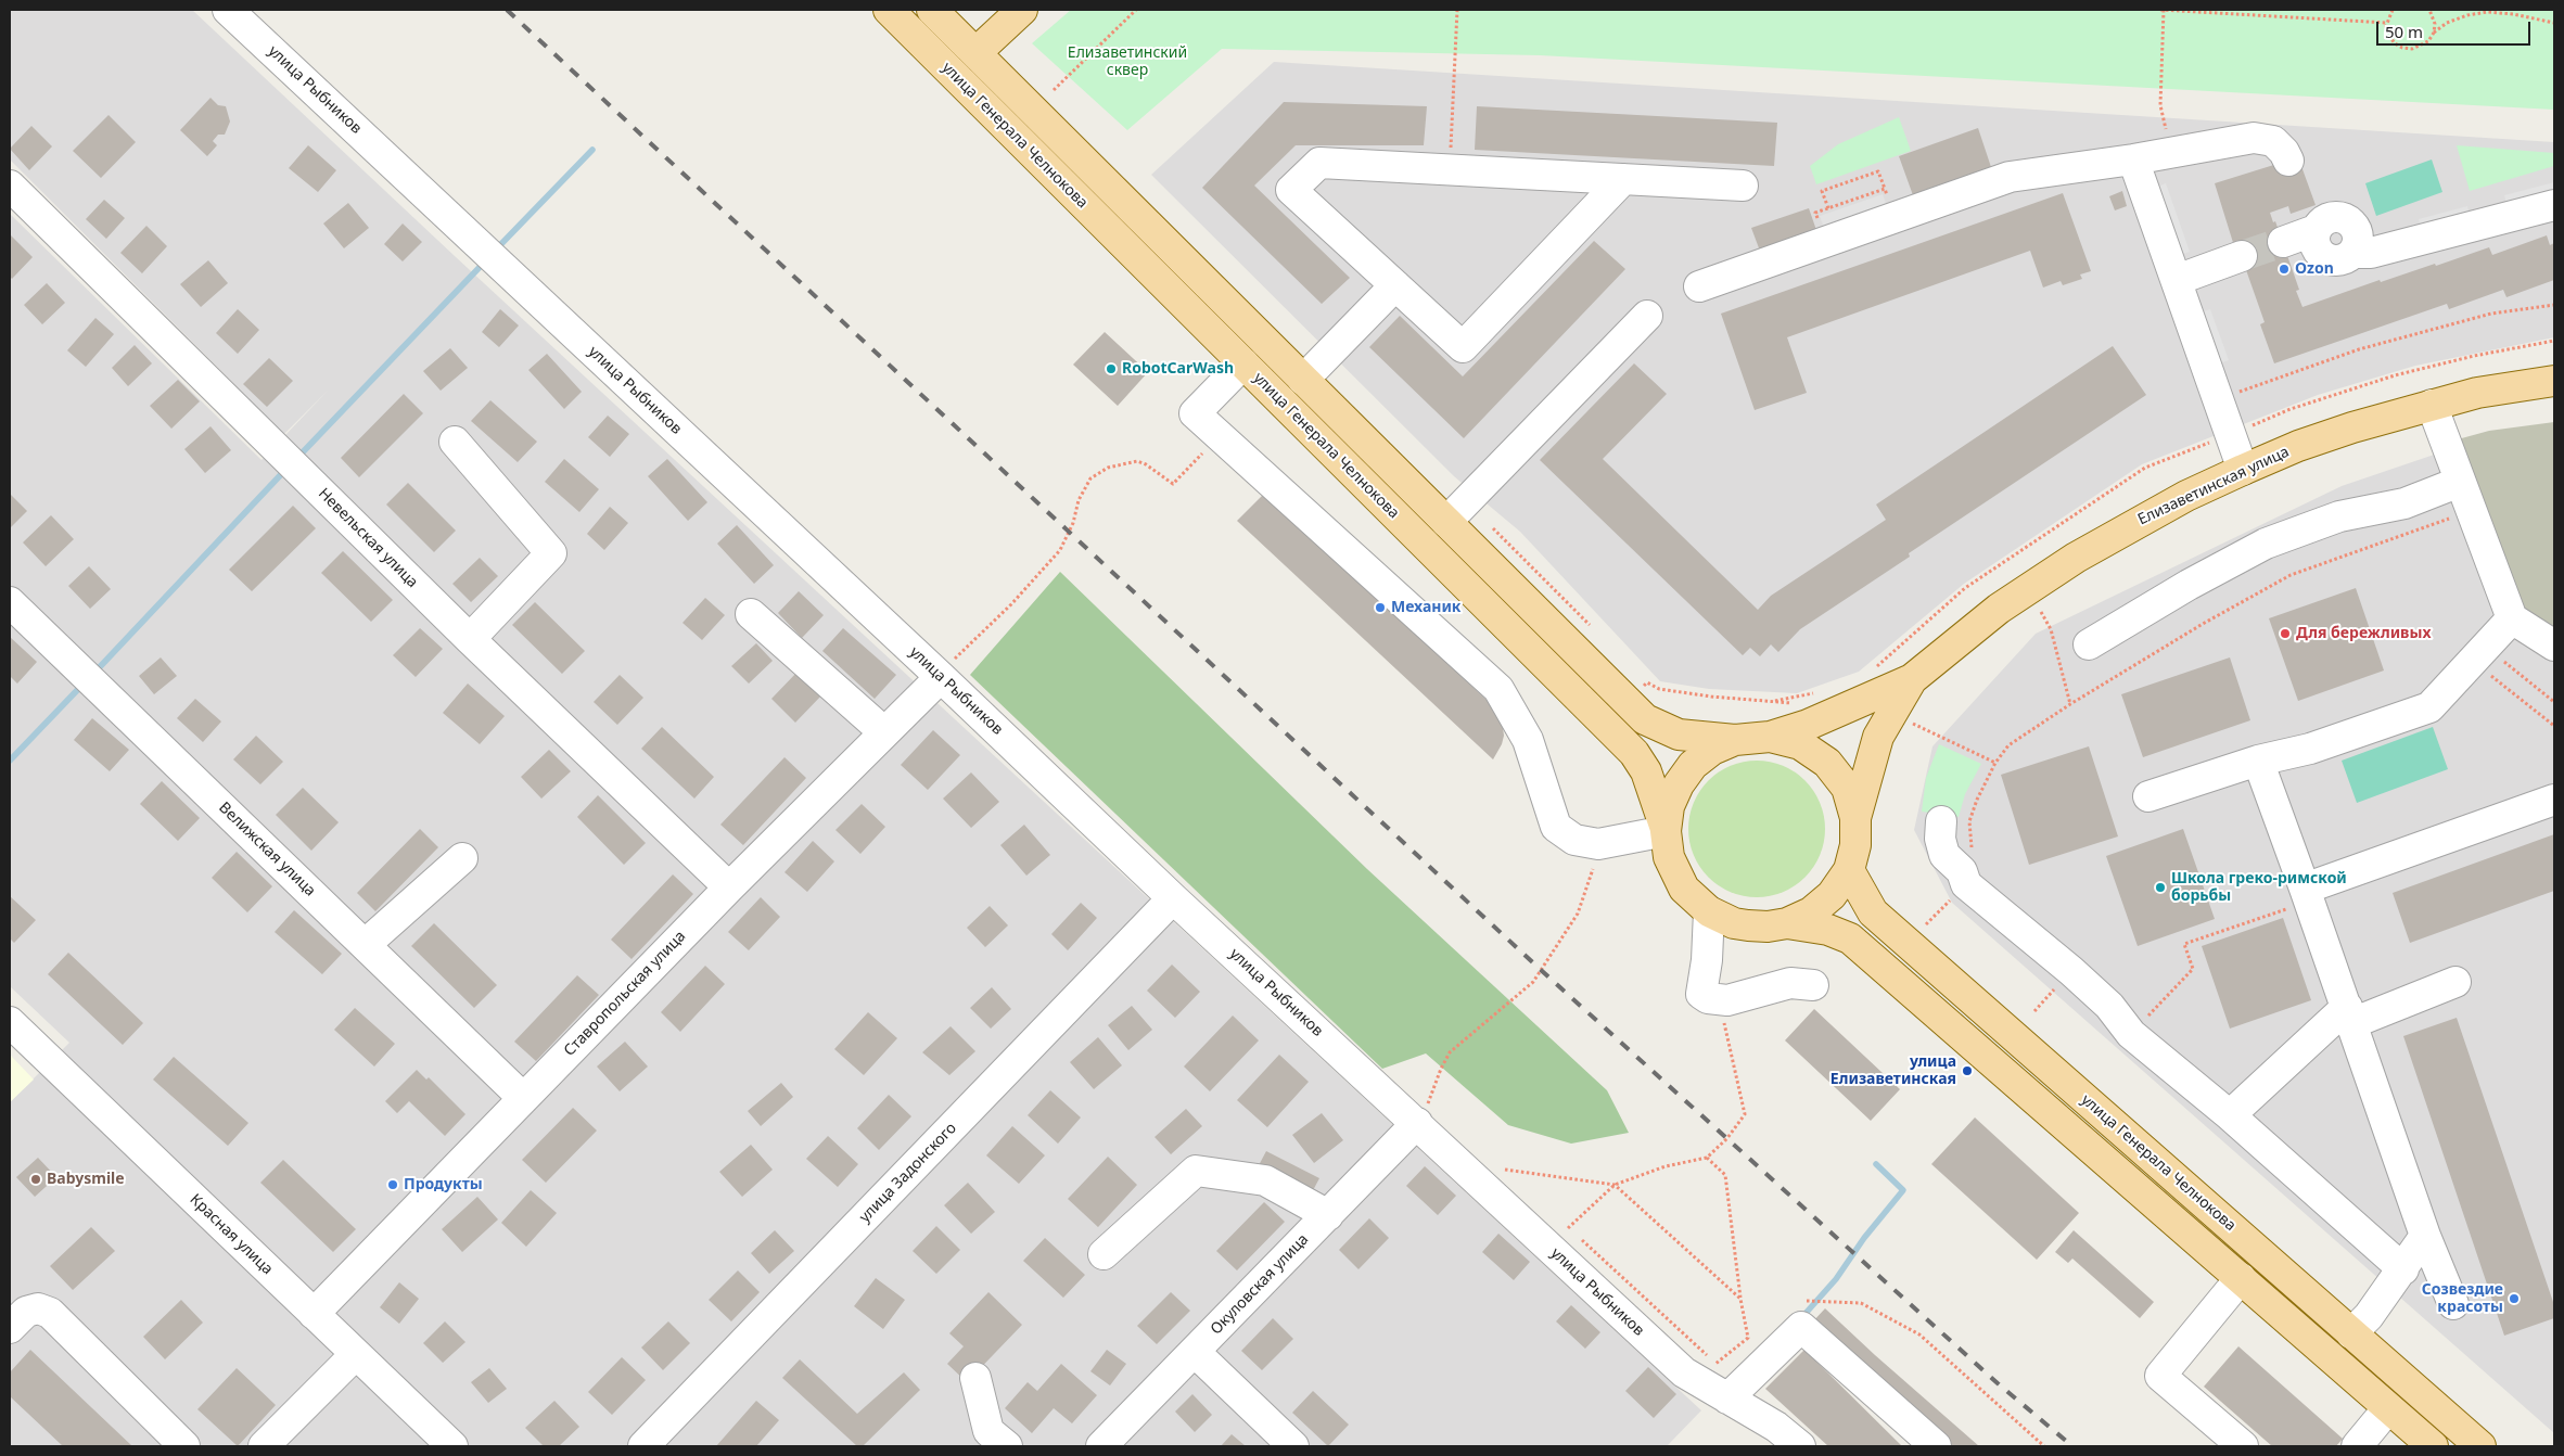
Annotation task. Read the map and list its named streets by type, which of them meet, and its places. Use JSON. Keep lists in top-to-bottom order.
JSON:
{
  "streets": {
    "main road": ["улица Генерала Челнокова", "Елизаветинская улица"],
    "street": [
      "улица Рыбников",
      "Невельская улица",
      "Велижская улица",
      "Ставропольская улица",
      "улица Задонского",
      "Красная улица",
      "Окуловская улица"
    ]
  },
  "crossings": [
    ["улица Рыбников", "Ставропольская улица"],
    ["улица Рыбников", "улица Задонского"],
    ["улица Рыбников", "Окуловская улица"],
    ["улица Генерала Челнокова", "Елизаветинская улица"],
    ["Невельская улица", "Ставропольская улица"],
    ["Велижская улица", "Ставропольская улица"],
    ["Ставропольская улица", "Красная улица"]
  ],
  "parks": ["Елизаветинский сквер"],
  "places": [
    "Ozon",
    "RobotCarWash",
    "Механик",
    "Для бережливых",
    "Школа греко-римской борьбы",
    "улица Елизаветинская",
    "Babysmile",
    "Продукты",
    "Созвездие красоты"
  ],
  "scale_bar": "50 m"
}
